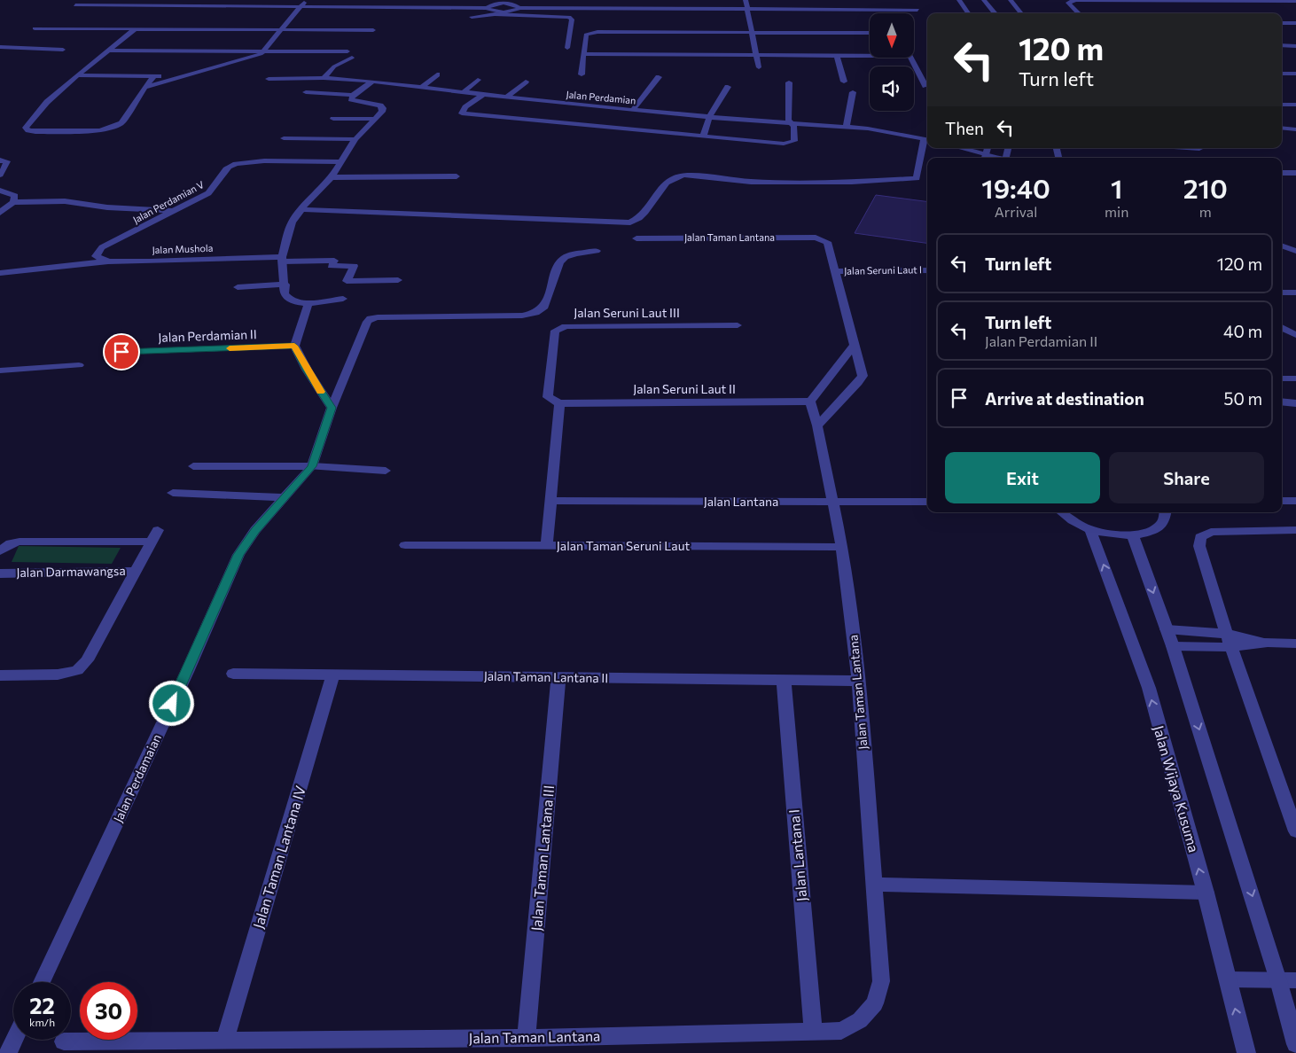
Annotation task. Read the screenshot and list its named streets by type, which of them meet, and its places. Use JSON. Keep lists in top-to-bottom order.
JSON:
{
  "streets": {
    "street": [
      "Jalan Perdamian",
      "Jalan Perdamian V",
      "Jalan Taman Lantana",
      "Jalan Mushola",
      "Jalan Seruni Laut I",
      "Jalan Seruni Laut III",
      "Jalan Perdamian II",
      "Jalan Seruni Laut II",
      "Jalan Lantana",
      "Jalan Taman Seruni Laut",
      "Jalan Darmawangsa",
      "Jalan Taman Lantana II",
      "Jalan Perdamaian",
      "Jalan Wijaya Kusuma",
      "Jalan Lantana I",
      "Jalan Taman Lantana IV",
      "Jalan Taman Lantana III"
    ]
  },
  "crossings": [
    ["Jalan Perdamian V", "Jalan Mushola"],
    ["Jalan Taman Lantana", "Jalan Seruni Laut I"],
    ["Jalan Taman Lantana", "Jalan Lantana"],
    ["Jalan Taman Lantana", "Jalan Taman Seruni Laut"],
    ["Jalan Taman Lantana", "Jalan Taman Lantana II"],
    ["Jalan Taman Lantana", "Jalan Lantana I"],
    ["Jalan Taman Lantana", "Jalan Taman Lantana IV"],
    ["Jalan Taman Lantana", "Jalan Taman Lantana III"],
    ["Jalan Seruni Laut III", "Jalan Seruni Laut II"],
    ["Jalan Taman Lantana II", "Jalan Lantana I"],
    ["Jalan Taman Lantana II", "Jalan Taman Lantana IV"],
    ["Jalan Taman Lantana II", "Jalan Taman Lantana III"]
  ],
  "north": "bottom",
  "page": {
    "turn": ["120 m", "Turn left"],
    "then": "Then",
    "eta": [
      "19:40",
      "Arrival",
      "1",
      "min",
      "210",
      "m"
    ],
    "list": [
      {
        "name": "Turn left",
        "value": "120 m"
      },
      {
        "name": "Turn left",
        "note": "Jalan Perdamian II",
        "value": "40 m"
      },
      {
        "name": "Arrive at destination",
        "value": "50 m"
      }
    ],
    "buttons": ["Exit", "Share"],
    "speed": "22 km/h",
    "limit": "30"
  }
}
